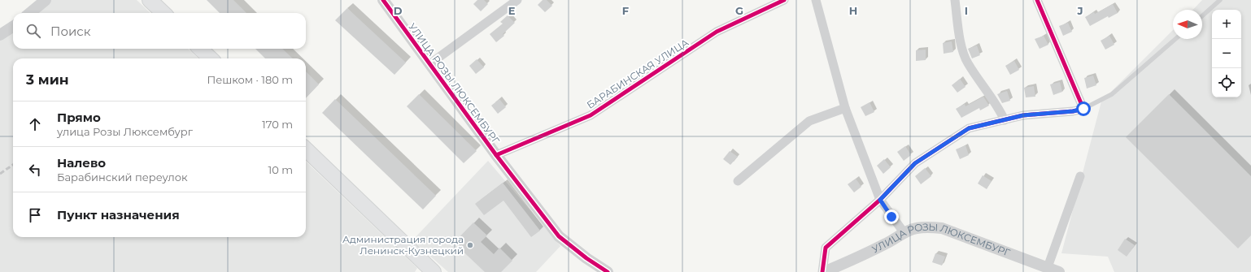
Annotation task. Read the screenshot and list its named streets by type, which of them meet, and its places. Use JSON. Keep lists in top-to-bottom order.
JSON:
{
  "streets": {
    "street": ["БАРАБИНСКАЯ УЛИЦА", "УЛИЦА РОЗЫ ЛЮКСЕМБУРГ"]
  },
  "crossings": [
    ["БАРАБИНСКАЯ УЛИЦА", "УЛИЦА РОЗЫ ЛЮКСЕМБУРГ"]
  ],
  "places": ["Администрация города Ленинск-Кузнецкий"],
  "north": "left",
  "page": {
    "map_buttons": ["+", "−"],
    "search": "Поиск",
    "heading": ["3 мин", "Пешком · 180 m"],
    "list": [
      ["Прямо", "улица Розы Люксембург", "170 m"],
      ["Налево", "Барабинский переулок", "10 m"],
      "Пункт назначения"
    ]
  },
  "grid": {
    "columns": [
      "D",
      "E",
      "F",
      "G",
      "H",
      "I",
      "J"
    ]
  }
}
